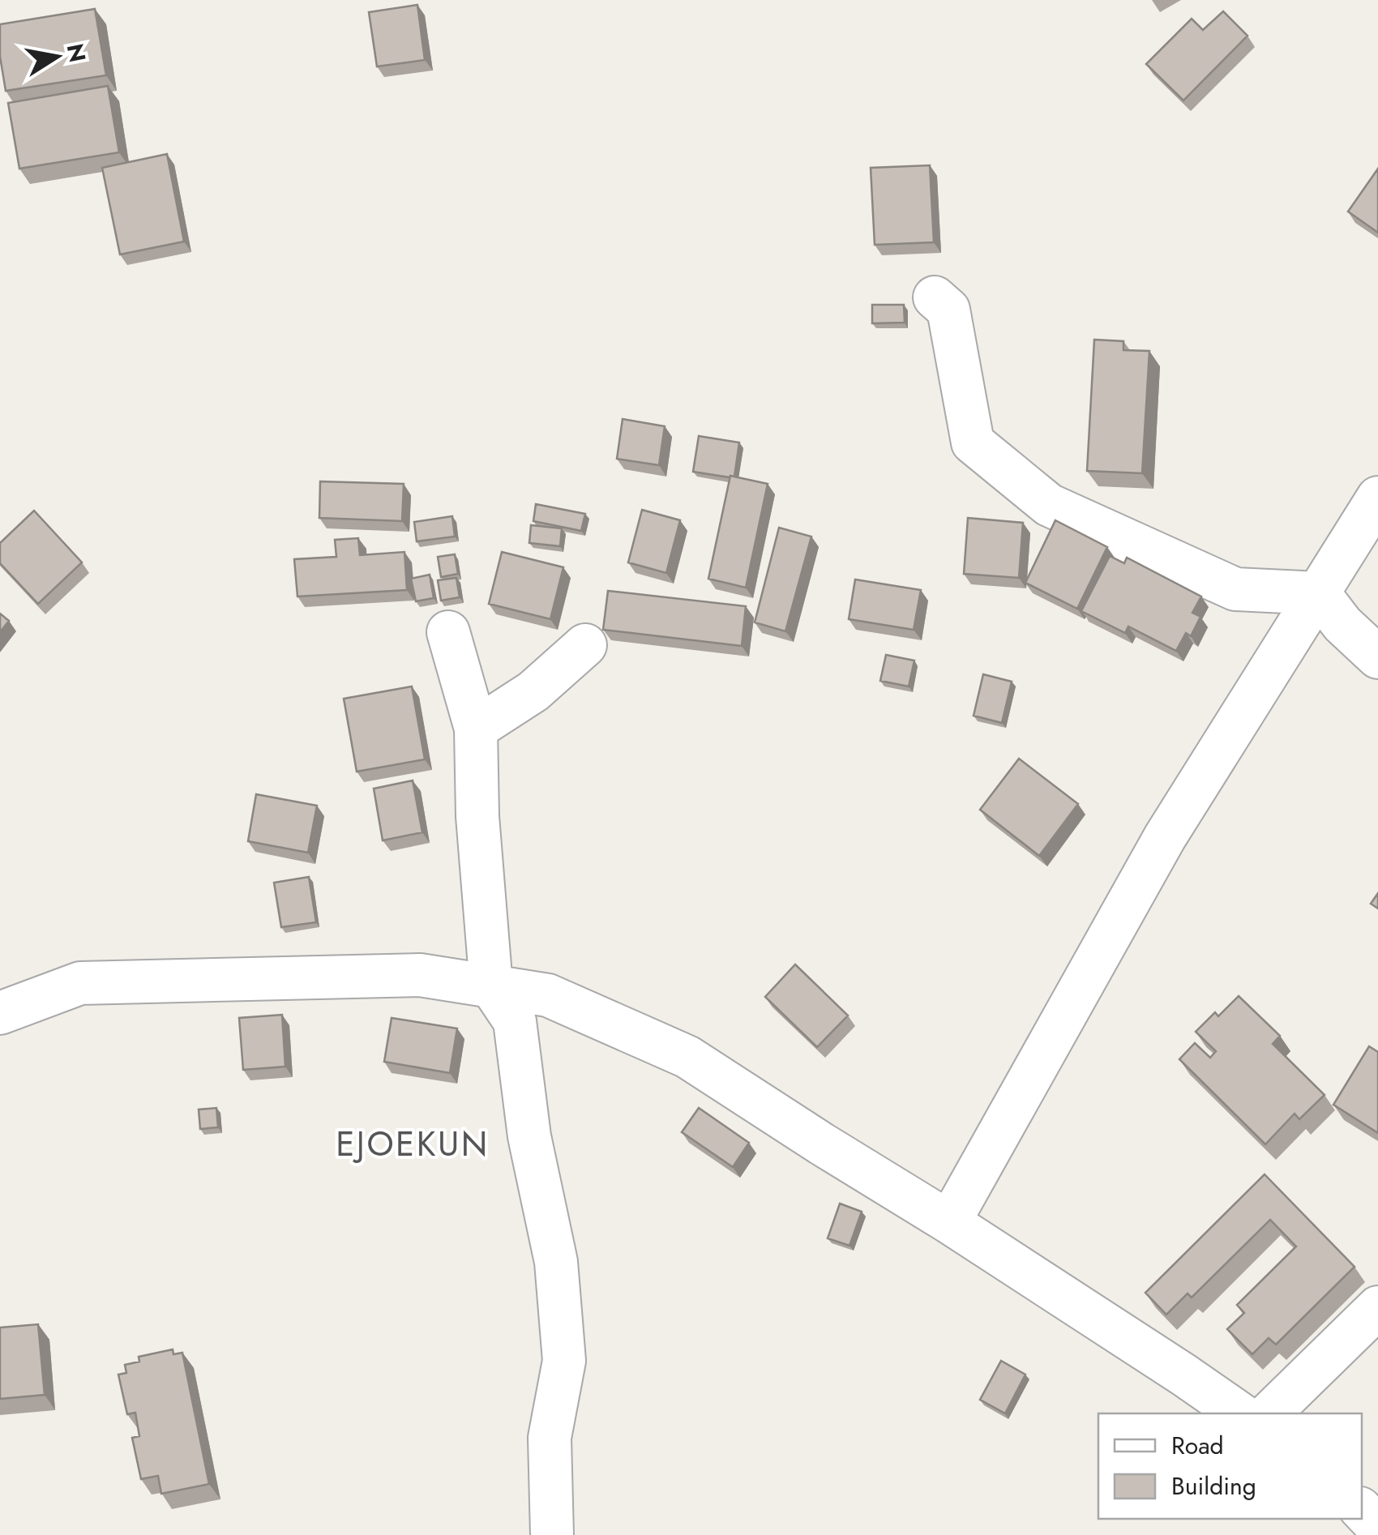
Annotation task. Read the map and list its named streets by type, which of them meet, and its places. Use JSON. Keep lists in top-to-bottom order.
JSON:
{
  "districts": ["EJOEKUN"],
  "legend": ["Road", "Building"],
  "north": "right"
}
